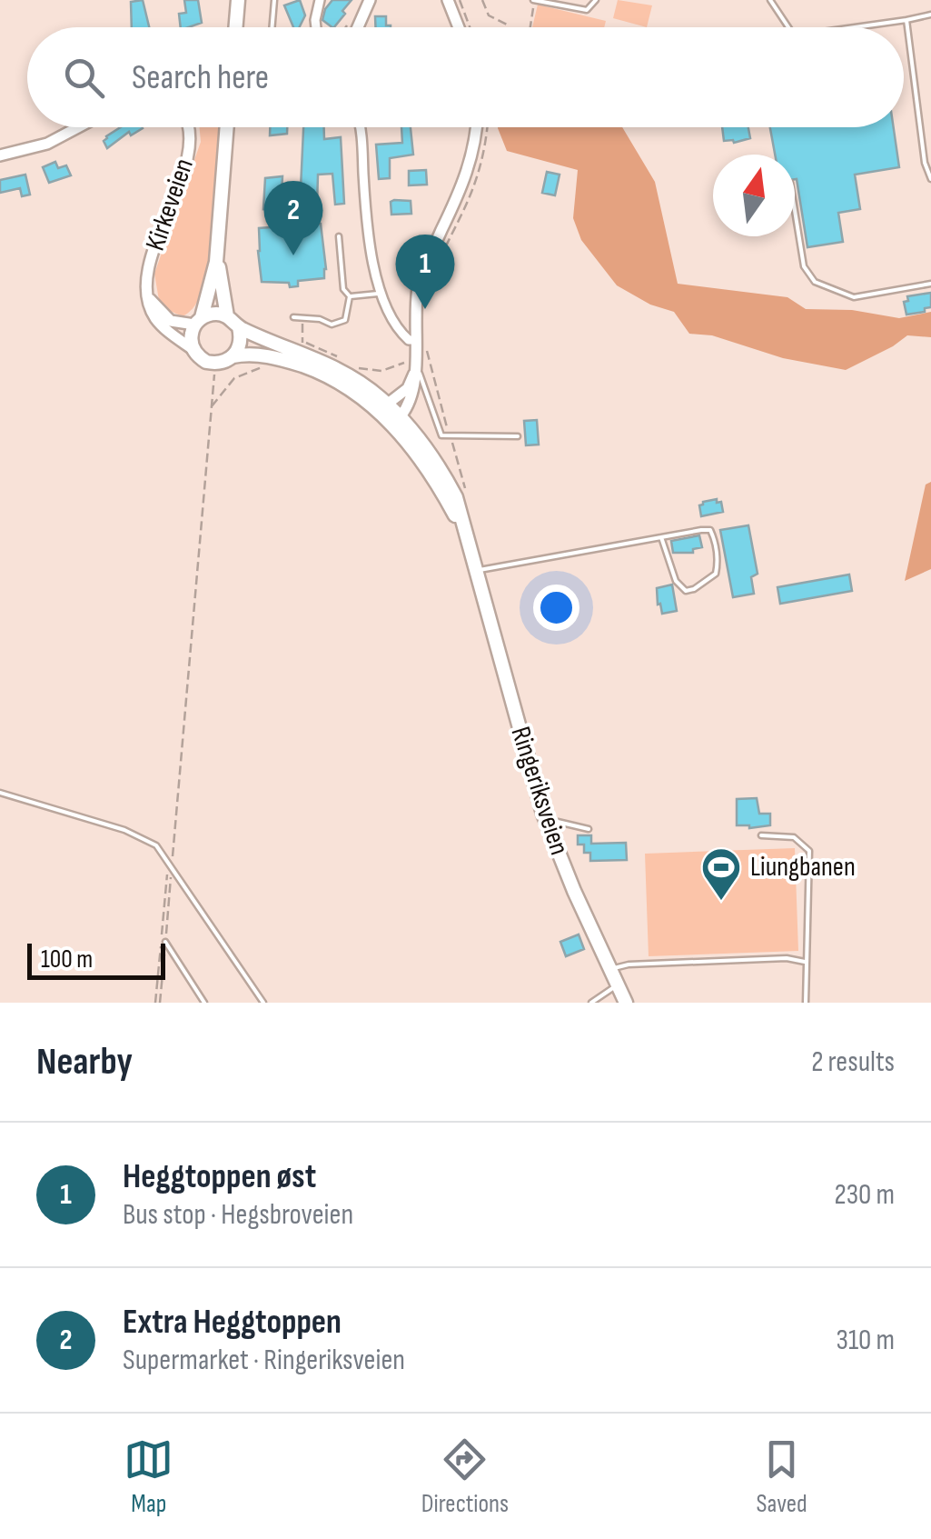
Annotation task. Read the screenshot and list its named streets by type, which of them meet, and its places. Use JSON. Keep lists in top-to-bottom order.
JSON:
{
  "streets": {
    "main road": ["Ringeriksveien"],
    "street": ["Kirkeveien"]
  },
  "places": {
    "sports": ["Liungbanen"]
  },
  "scale_bar": "100 m",
  "north": "top",
  "page": {
    "search": "Search here",
    "pins": ["2", "1"],
    "scale": "100 m",
    "heading": ["Nearby", "2 results"],
    "list": [
      {
        "mark": "1",
        "name": "Heggtoppen øst",
        "note": "Bus stop · Hegsbroveien",
        "value": "230 m"
      },
      {
        "mark": "2",
        "name": "Extra Heggtoppen",
        "note": "Supermarket · Ringeriksveien",
        "value": "310 m"
      }
    ],
    "nav": ["Map", "Directions", "Saved"]
  }
}
